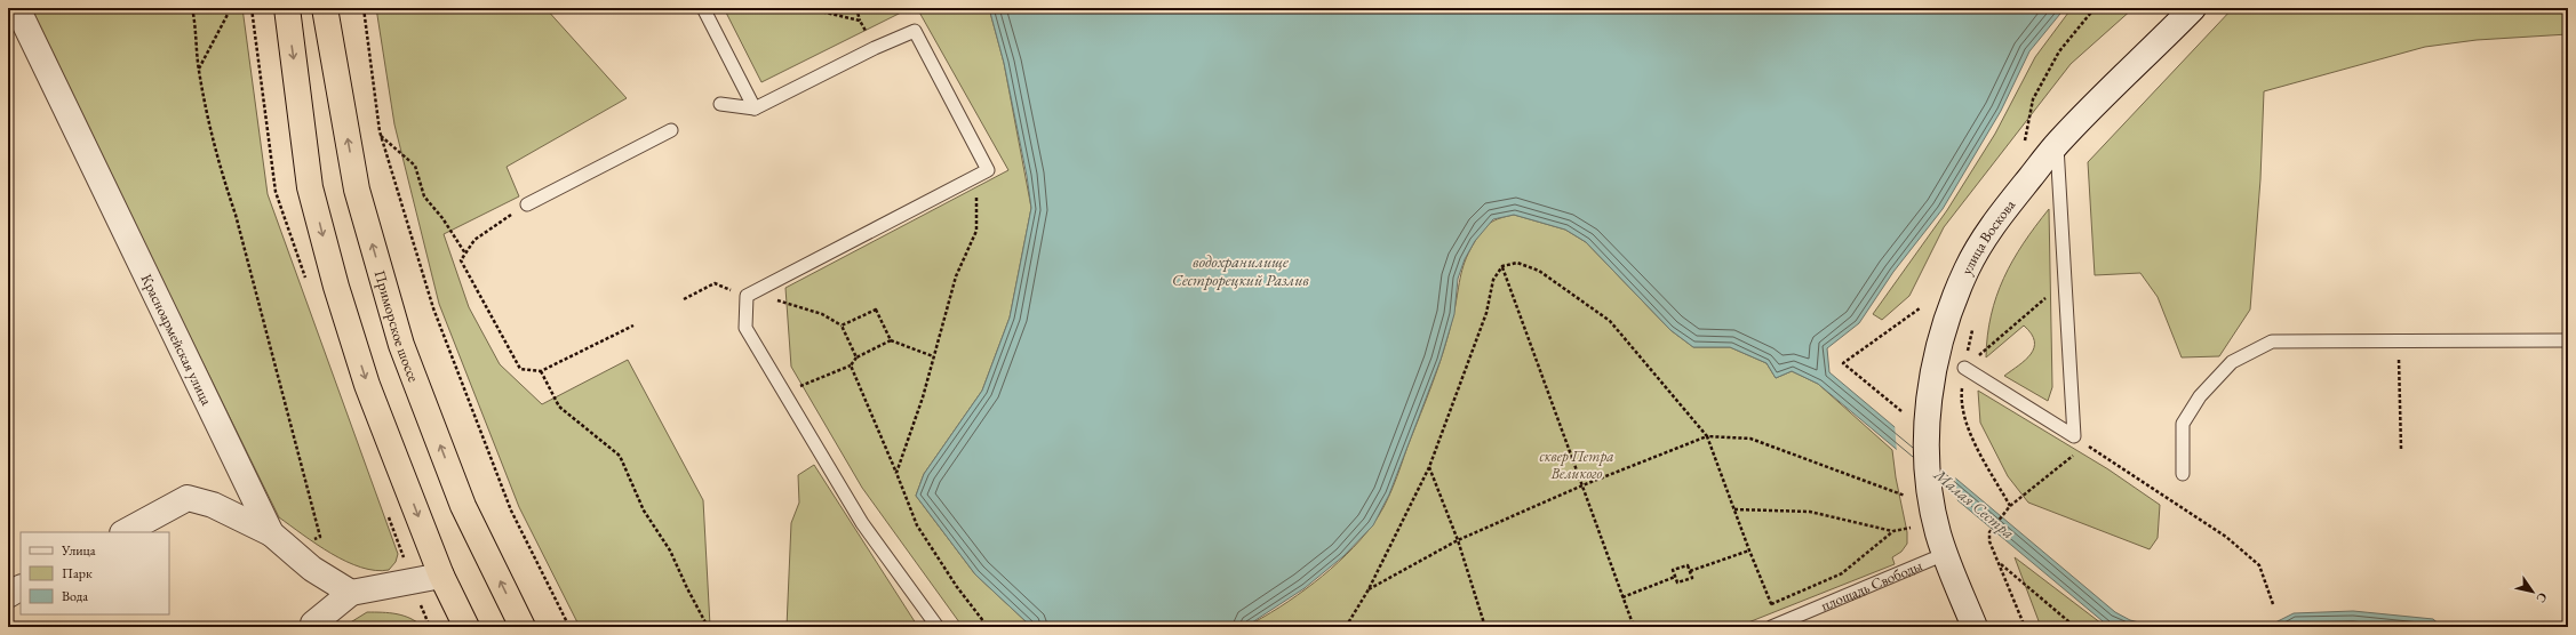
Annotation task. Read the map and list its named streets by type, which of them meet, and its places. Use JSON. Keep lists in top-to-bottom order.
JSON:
{
  "streets": {
    "highway": ["Приморское шоссе"],
    "street": ["улица Воскова", "Красноармейская улица"],
    "lane": ["площадь Свободы"]
  },
  "crossings": [
    ["улица Воскова", "площадь Свободы"]
  ],
  "water": ["водохранилище Сестрорецкий Разлив", "Малая Сестра"],
  "parks": ["сквер Петра Великого"],
  "legend": ["Улица", "Парк", "Вода"],
  "north": "bottom right"
}
